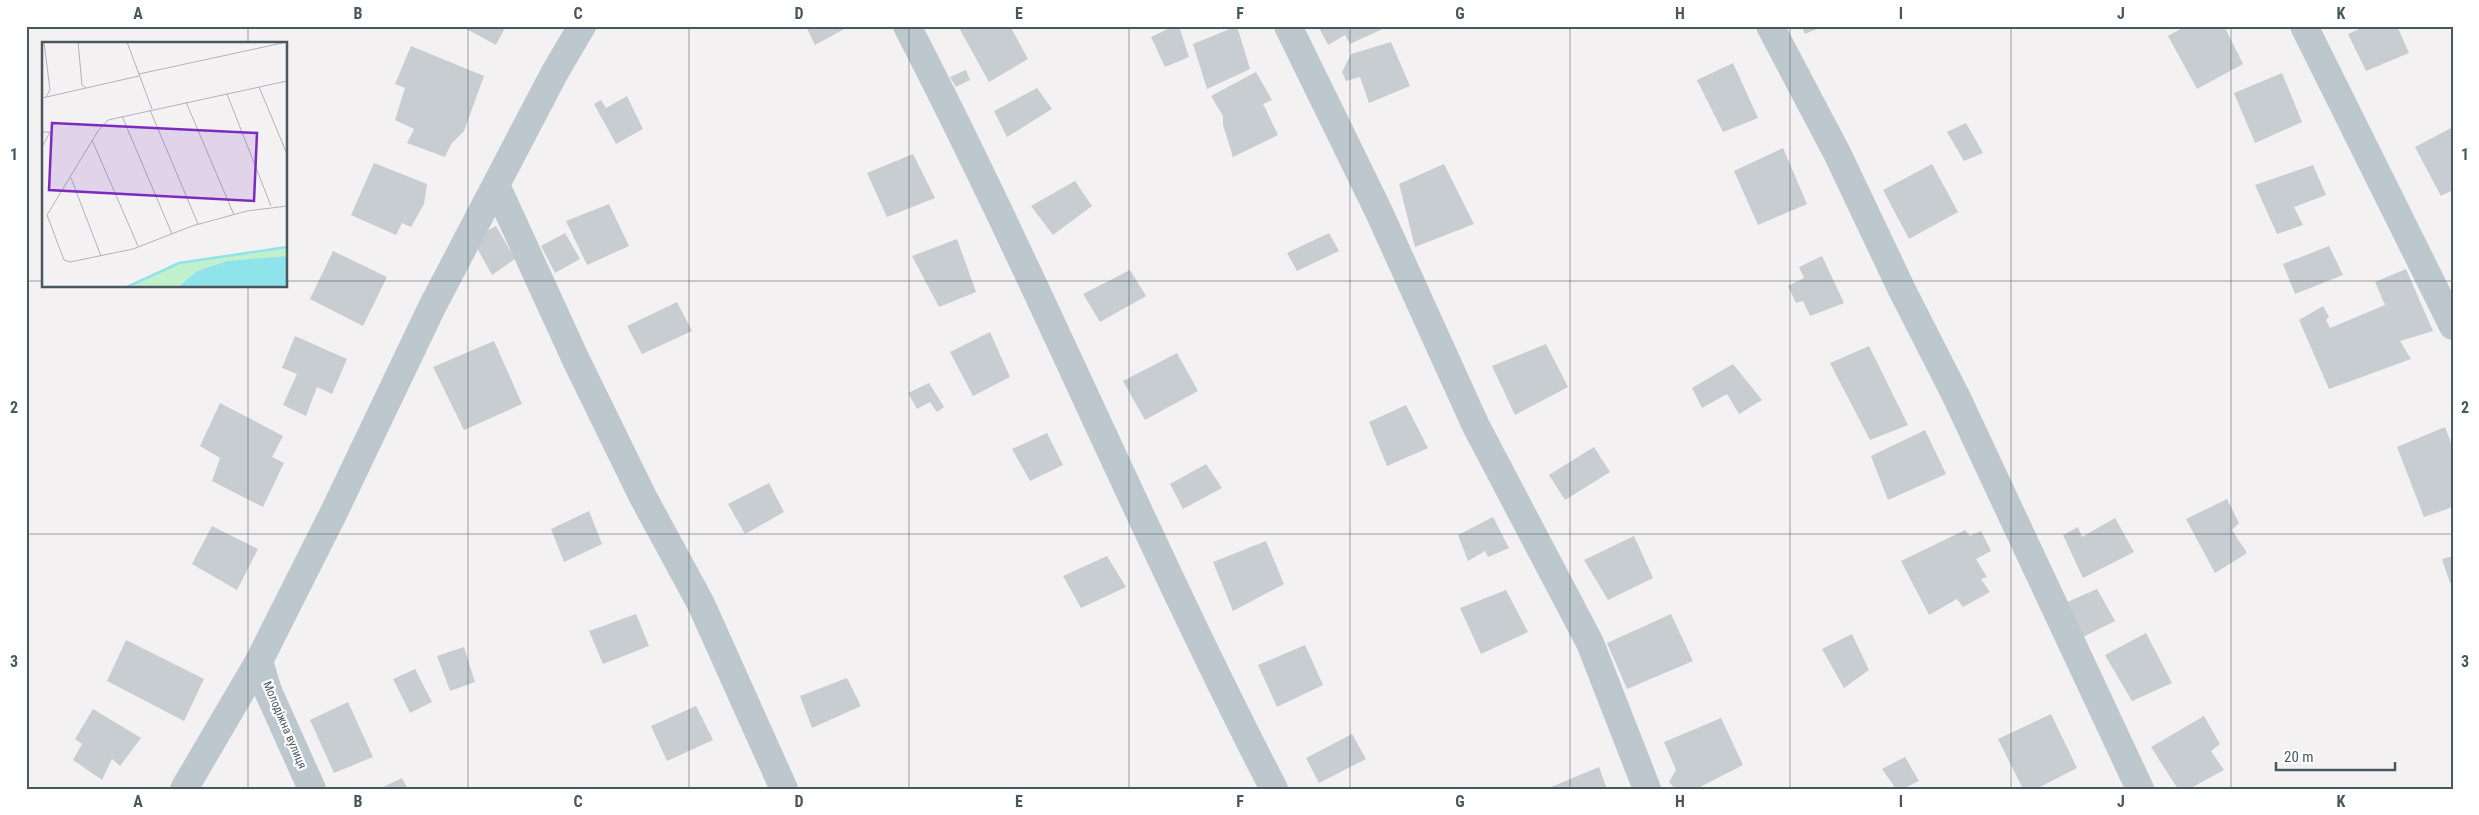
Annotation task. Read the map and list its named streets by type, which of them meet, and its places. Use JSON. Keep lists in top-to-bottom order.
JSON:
{
  "streets": {
    "street": ["Молодіжна вулиця"]
  },
  "scale_bar": "20 m",
  "grid": {
    "columns": [
      "A",
      "B",
      "C",
      "D",
      "E",
      "F",
      "G",
      "H",
      "I",
      "J",
      "K"
    ],
    "rows": ["1", "2", "3"]
  }
}
